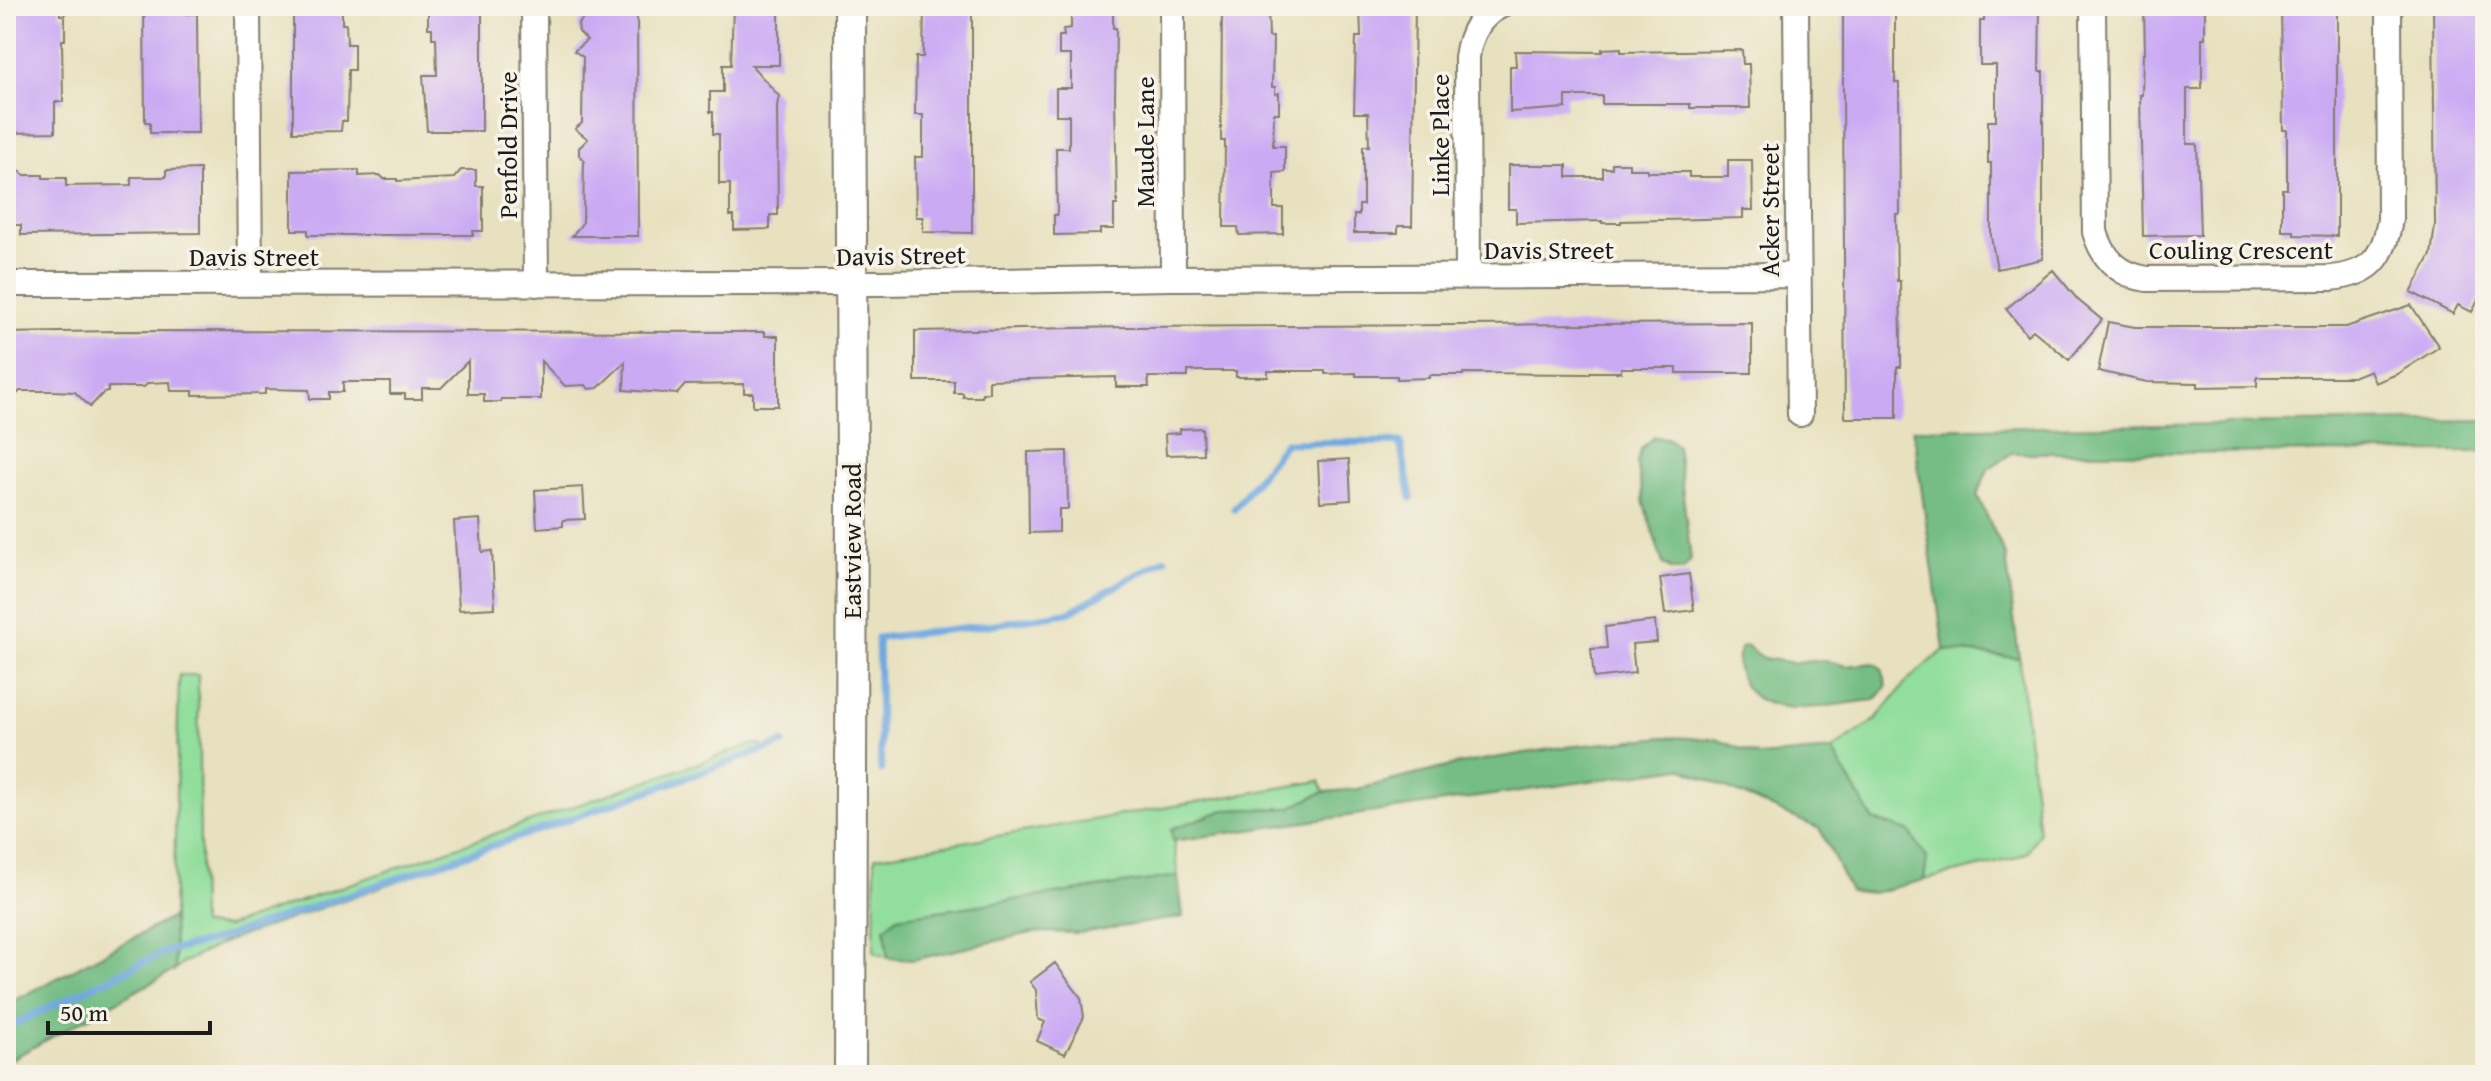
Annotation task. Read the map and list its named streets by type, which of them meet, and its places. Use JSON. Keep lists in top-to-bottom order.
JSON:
{
  "streets": {
    "street": [
      "Linke Place",
      "Maude Lane",
      "Penfold Drive",
      "Acker Street",
      "Davis Street",
      "Couling Crescent",
      "Eastview Road"
    ]
  },
  "crossings": [
    ["Linke Place", "Davis Street"],
    ["Maude Lane", "Davis Street"],
    ["Penfold Drive", "Davis Street"],
    ["Acker Street", "Davis Street"],
    ["Davis Street", "Eastview Road"]
  ],
  "scale_bar": "50 m"
}
